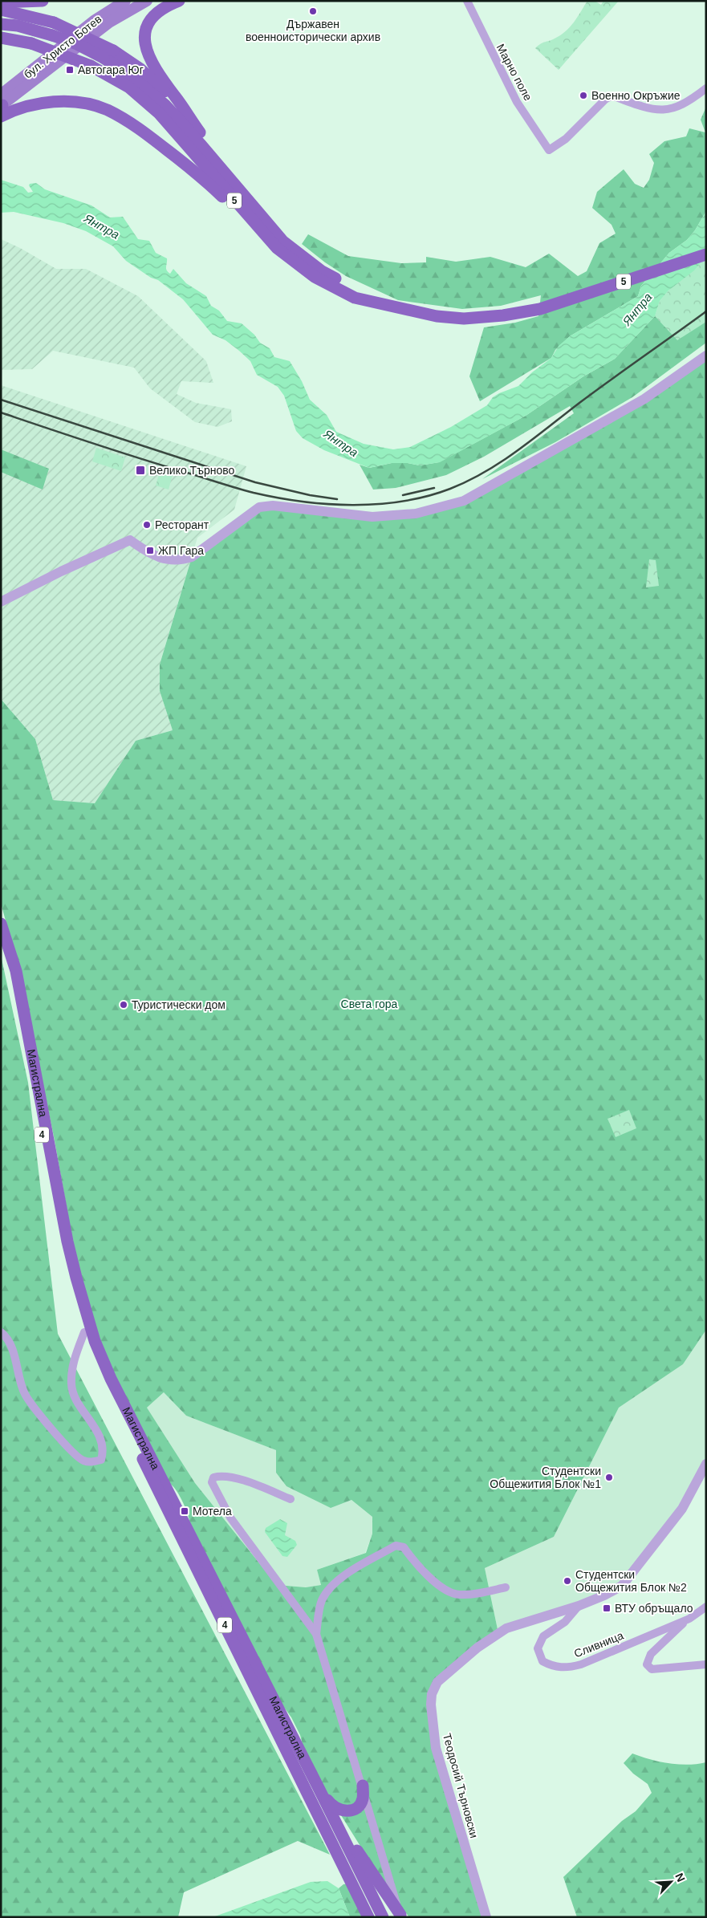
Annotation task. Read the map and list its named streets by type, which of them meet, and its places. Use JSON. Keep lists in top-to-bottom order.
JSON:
{
  "streets": {
    "main road": [
      "бул. Христо Ботев",
      "5",
      "Магистрална",
      "4"
    ],
    "street": ["Марно поле", "Сливница", "Теодосий Търновски"]
  },
  "crossings": [
    ["Сливница", "Теодосий Търновски"]
  ],
  "water": ["Янтра"],
  "parks": ["Света гора"],
  "places": {
    "other": [
      "Държавен военноисторически архив",
      "Военно Окръжие",
      "Ресторант",
      "Туристически дом",
      "Студентски Общежития Блок №1",
      "Студентски Общежития Блок №2"
    ],
    "transit": [
      "Автогара Юг",
      "Велико Търново",
      "ЖП Гара",
      "Мотела",
      "ВТУ обръщало"
    ]
  },
  "north": "top right"
}
